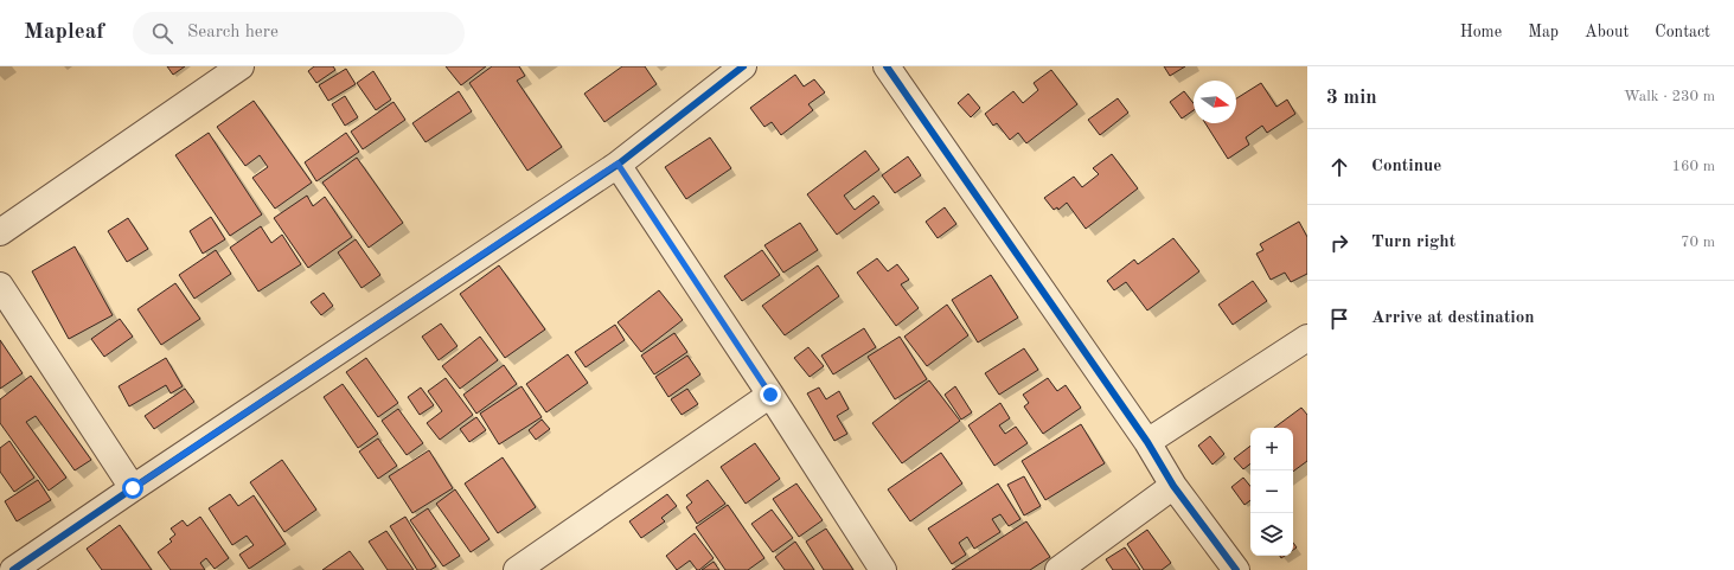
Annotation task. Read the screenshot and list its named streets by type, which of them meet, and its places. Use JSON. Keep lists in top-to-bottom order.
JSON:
{
  "north": "right",
  "page": {
    "header": "Mapleaf",
    "search": "Search here",
    "nav": [
      "Home",
      "Map",
      "About",
      "Contact"
    ],
    "heading": ["3 min", "Walk · 230 m"],
    "list": [
      ["Continue", "160 m"],
      ["Turn right", "70 m"],
      "Arrive at destination"
    ],
    "map_buttons": ["+", "−"]
  }
}
